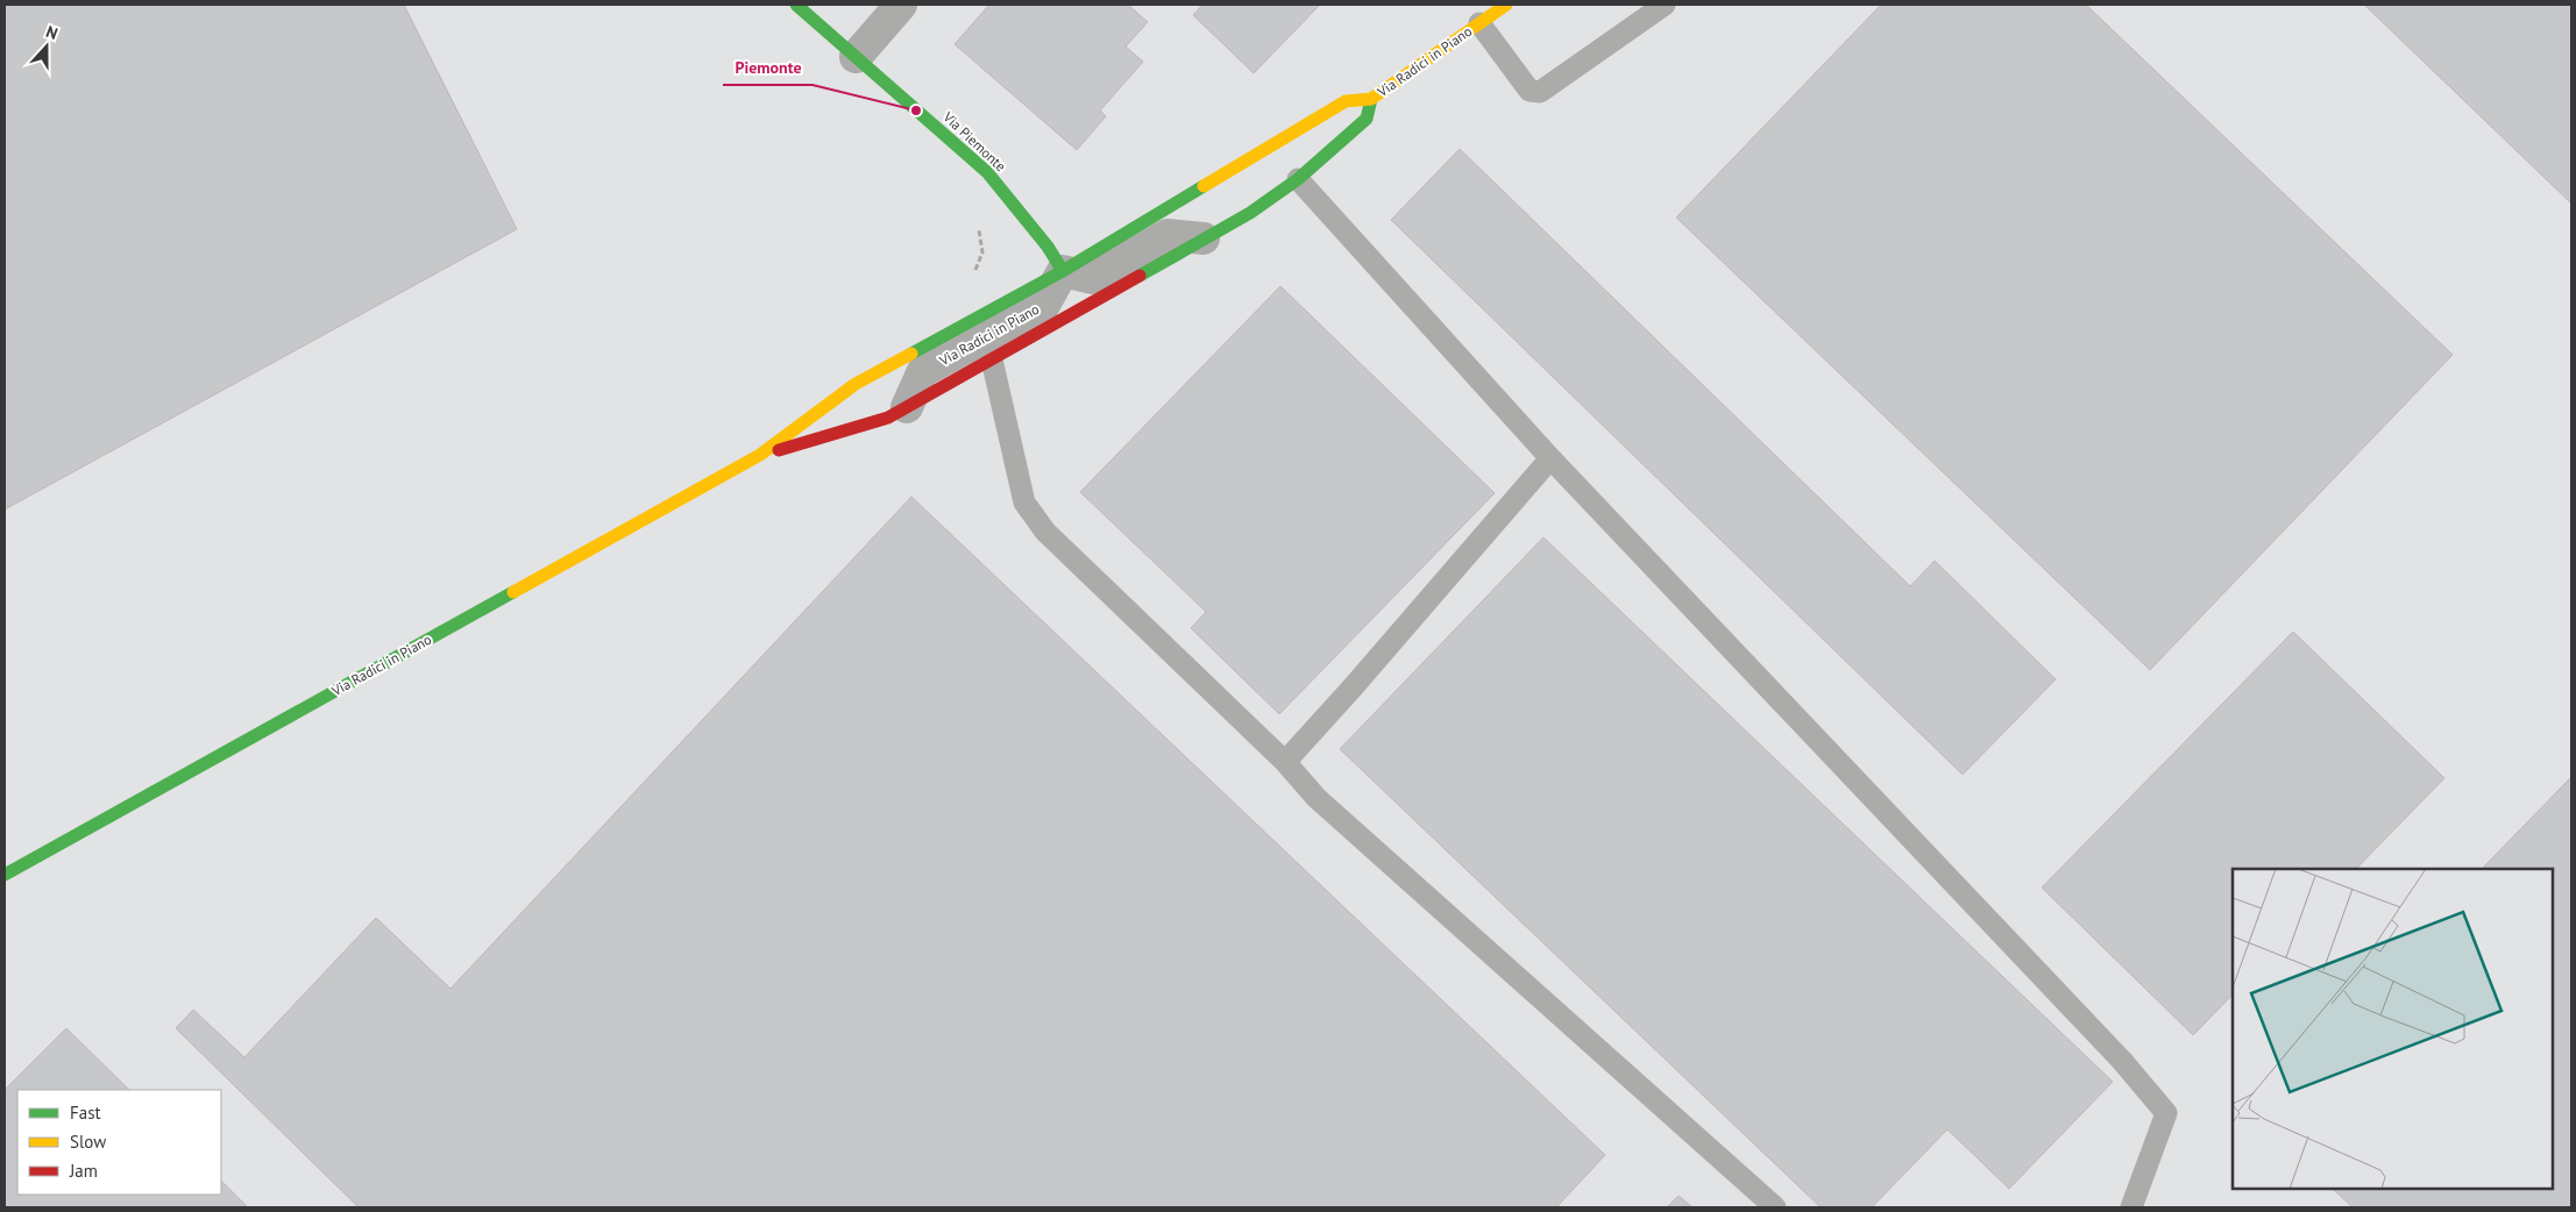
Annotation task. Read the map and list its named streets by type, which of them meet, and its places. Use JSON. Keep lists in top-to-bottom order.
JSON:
{
  "streets": {
    "street": ["Via Radici in Piano", "Via Piemonte"]
  },
  "crossings": [
    ["Via Radici in Piano", "Via Piemonte"]
  ],
  "places": ["Piemonte"],
  "legend": ["Fast", "Slow", "Jam"],
  "north": "top"
}
